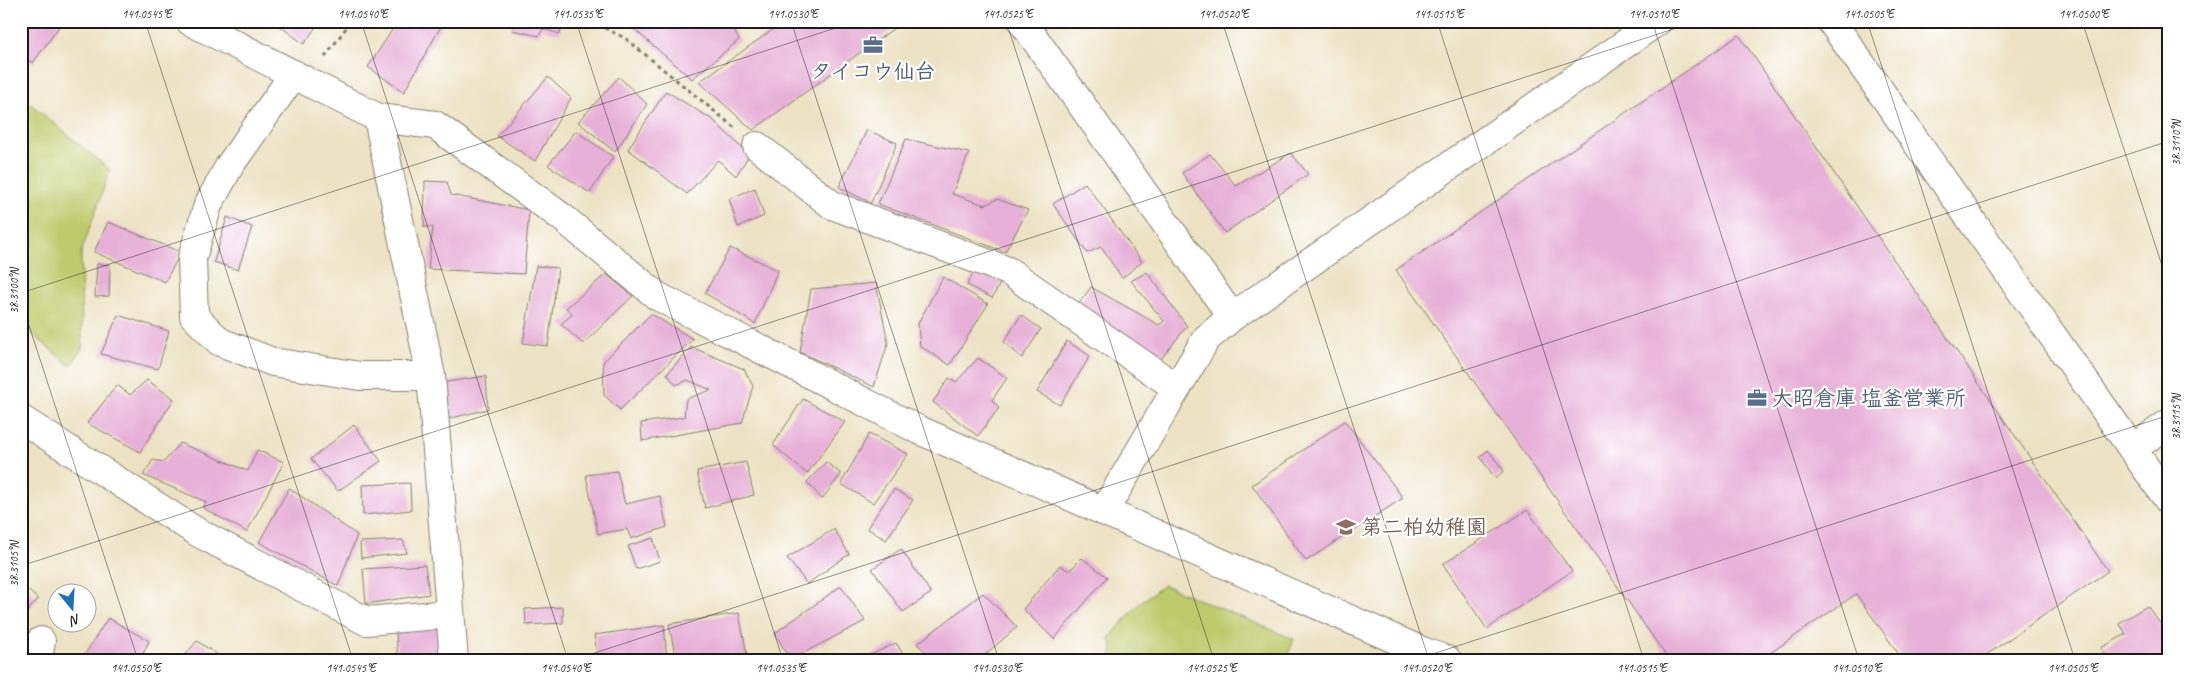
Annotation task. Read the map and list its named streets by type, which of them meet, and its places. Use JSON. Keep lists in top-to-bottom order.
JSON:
{
  "places": {
    "office": ["タイコウ仙台", "大昭倉庫 塩釜営業所"],
    "school or university": ["第二柏幼稚園"]
  },
  "north": "bottom",
  "coordinates": [
    "141.0545°E",
    "141.0540°E",
    "141.0535°E",
    "141.0530°E",
    "141.0525°E",
    "141.0520°E",
    "141.0515°E",
    "141.0510°E",
    "141.0505°E",
    "141.0500°E",
    "38.3110°N",
    "38.3100°N",
    "38.3115°N",
    "38.3105°N",
    "141.0550°E"
  ]
}
